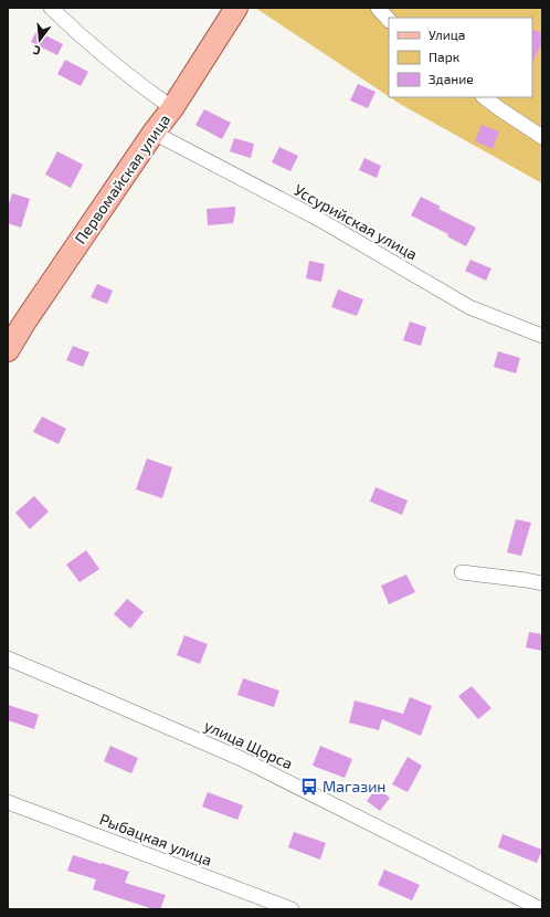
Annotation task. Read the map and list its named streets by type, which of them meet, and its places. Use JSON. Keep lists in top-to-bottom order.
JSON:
{
  "streets": {
    "main road": ["Первомайская улица"],
    "street": ["Уссурийская улица", "улица Щорса", "Рыбацкая улица"]
  },
  "crossings": [
    ["Первомайская улица", "Уссурийская улица"]
  ],
  "places": {
    "bus stop": ["Магазин"]
  },
  "legend": ["Улица", "Парк", "Здание"],
  "north": "bottom"
}
